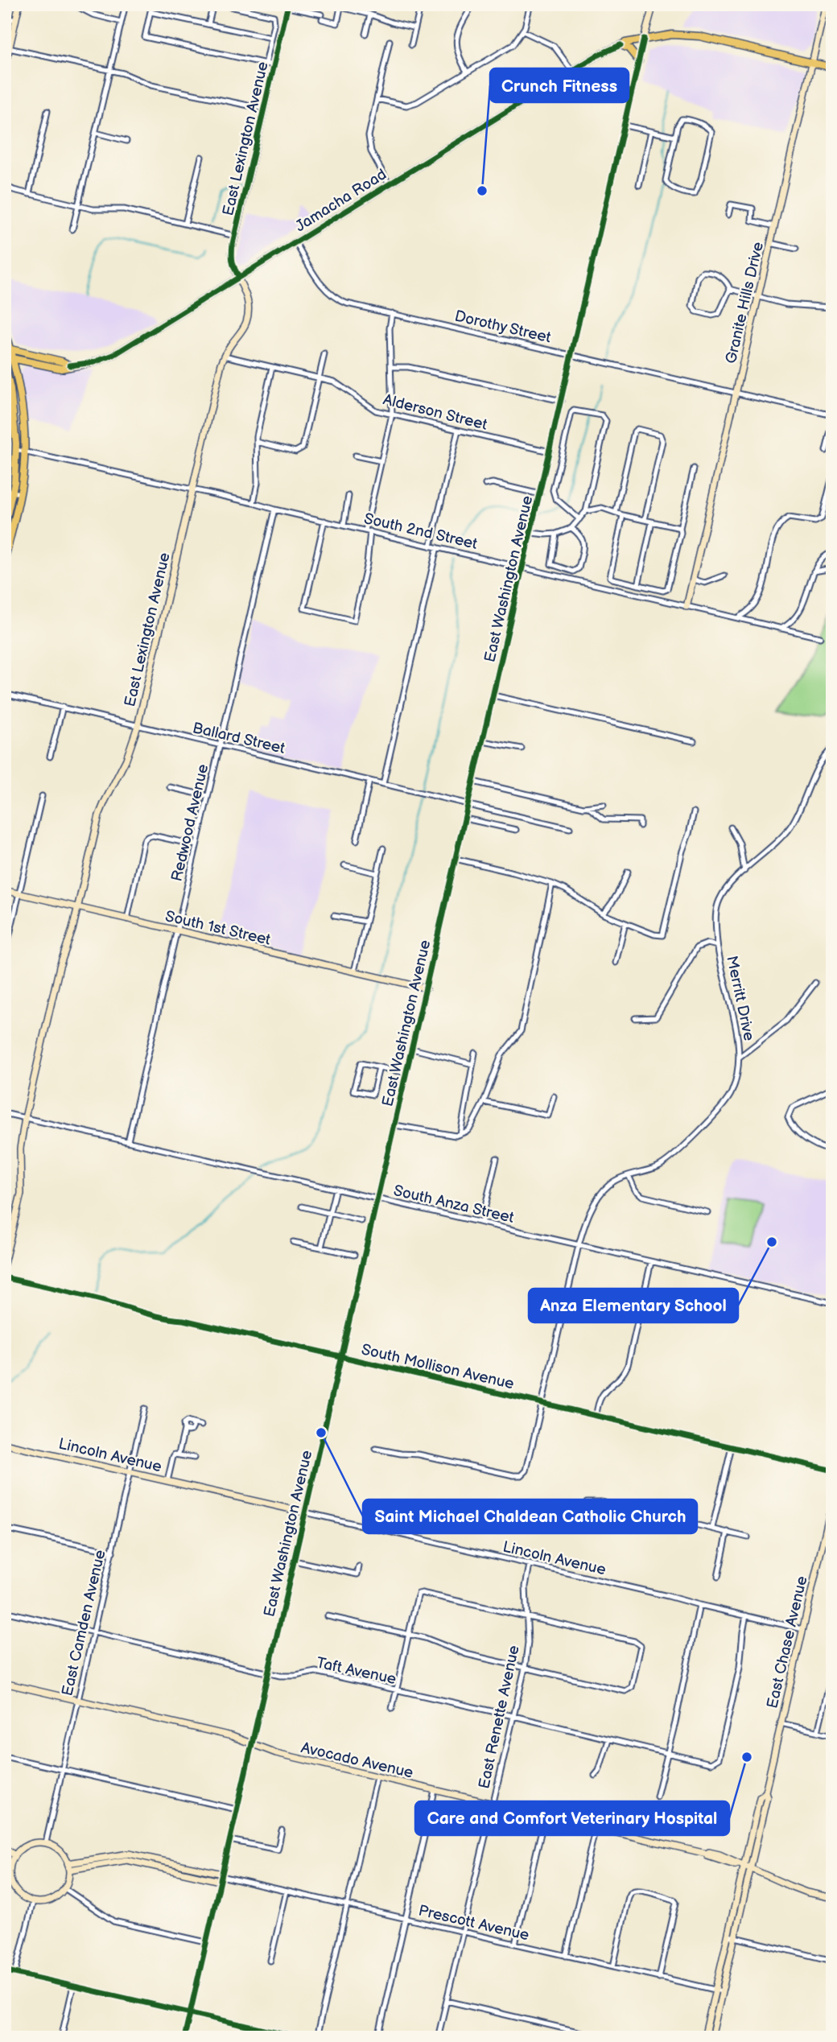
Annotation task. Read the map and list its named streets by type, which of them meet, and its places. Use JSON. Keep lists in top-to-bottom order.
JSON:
{
  "streets": {
    "main road": [
      "East Lexington Avenue",
      "Jamacha Road",
      "Granite Hills Drive",
      "East Washington Avenue",
      "South 1st Street",
      "South Mollison Avenue",
      "Lincoln Avenue",
      "East Chase Avenue",
      "Avocado Avenue",
      "Prescott Avenue"
    ],
    "street": [
      "Dorothy Street",
      "Alderson Street",
      "South 2nd Street",
      "Ballard Street",
      "Redwood Avenue",
      "Merritt Drive",
      "South Anza Street",
      "East Camden Avenue",
      "Taft Avenue",
      "East Renette Avenue"
    ]
  },
  "crossings": [
    ["East Lexington Avenue", "Jamacha Road"],
    ["East Lexington Avenue", "Alderson Street"],
    ["East Lexington Avenue", "South 2nd Street"],
    ["East Lexington Avenue", "Ballard Street"],
    ["East Lexington Avenue", "South 1st Street"],
    ["East Lexington Avenue", "South Anza Street"],
    ["Jamacha Road", "Granite Hills Drive"],
    ["Jamacha Road", "Dorothy Street"],
    ["Jamacha Road", "East Washington Avenue"],
    ["Granite Hills Drive", "Dorothy Street"],
    ["Granite Hills Drive", "South 2nd Street"],
    ["Dorothy Street", "East Washington Avenue"],
    ["Alderson Street", "East Washington Avenue"],
    ["South 2nd Street", "East Washington Avenue"],
    ["South 2nd Street", "Redwood Avenue"],
    ["East Washington Avenue", "Ballard Street"],
    ["East Washington Avenue", "South 1st Street"],
    ["East Washington Avenue", "South Anza Street"],
    ["East Washington Avenue", "South Mollison Avenue"],
    ["East Washington Avenue", "Lincoln Avenue"],
    ["East Washington Avenue", "Taft Avenue"],
    ["East Washington Avenue", "Avocado Avenue"],
    ["East Washington Avenue", "Prescott Avenue"],
    ["Ballard Street", "Redwood Avenue"],
    ["Redwood Avenue", "South 1st Street"],
    ["Redwood Avenue", "South Anza Street"],
    ["Merritt Drive", "South Anza Street"],
    ["Merritt Drive", "South Mollison Avenue"],
    ["Lincoln Avenue", "East Camden Avenue"],
    ["Lincoln Avenue", "East Chase Avenue"],
    ["Lincoln Avenue", "Taft Avenue"],
    ["Lincoln Avenue", "East Renette Avenue"],
    ["East Camden Avenue", "Taft Avenue"],
    ["East Camden Avenue", "Avocado Avenue"],
    ["East Camden Avenue", "Prescott Avenue"],
    ["East Chase Avenue", "Avocado Avenue"],
    ["East Chase Avenue", "Prescott Avenue"],
    ["Taft Avenue", "East Renette Avenue"],
    ["East Renette Avenue", "Avocado Avenue"],
    ["East Renette Avenue", "Prescott Avenue"]
  ],
  "places": [
    "Crunch Fitness",
    "Anza Elementary School",
    "Saint Michael Chaldean Catholic Church",
    "Care and Comfort Veterinary Hospital"
  ]
}
